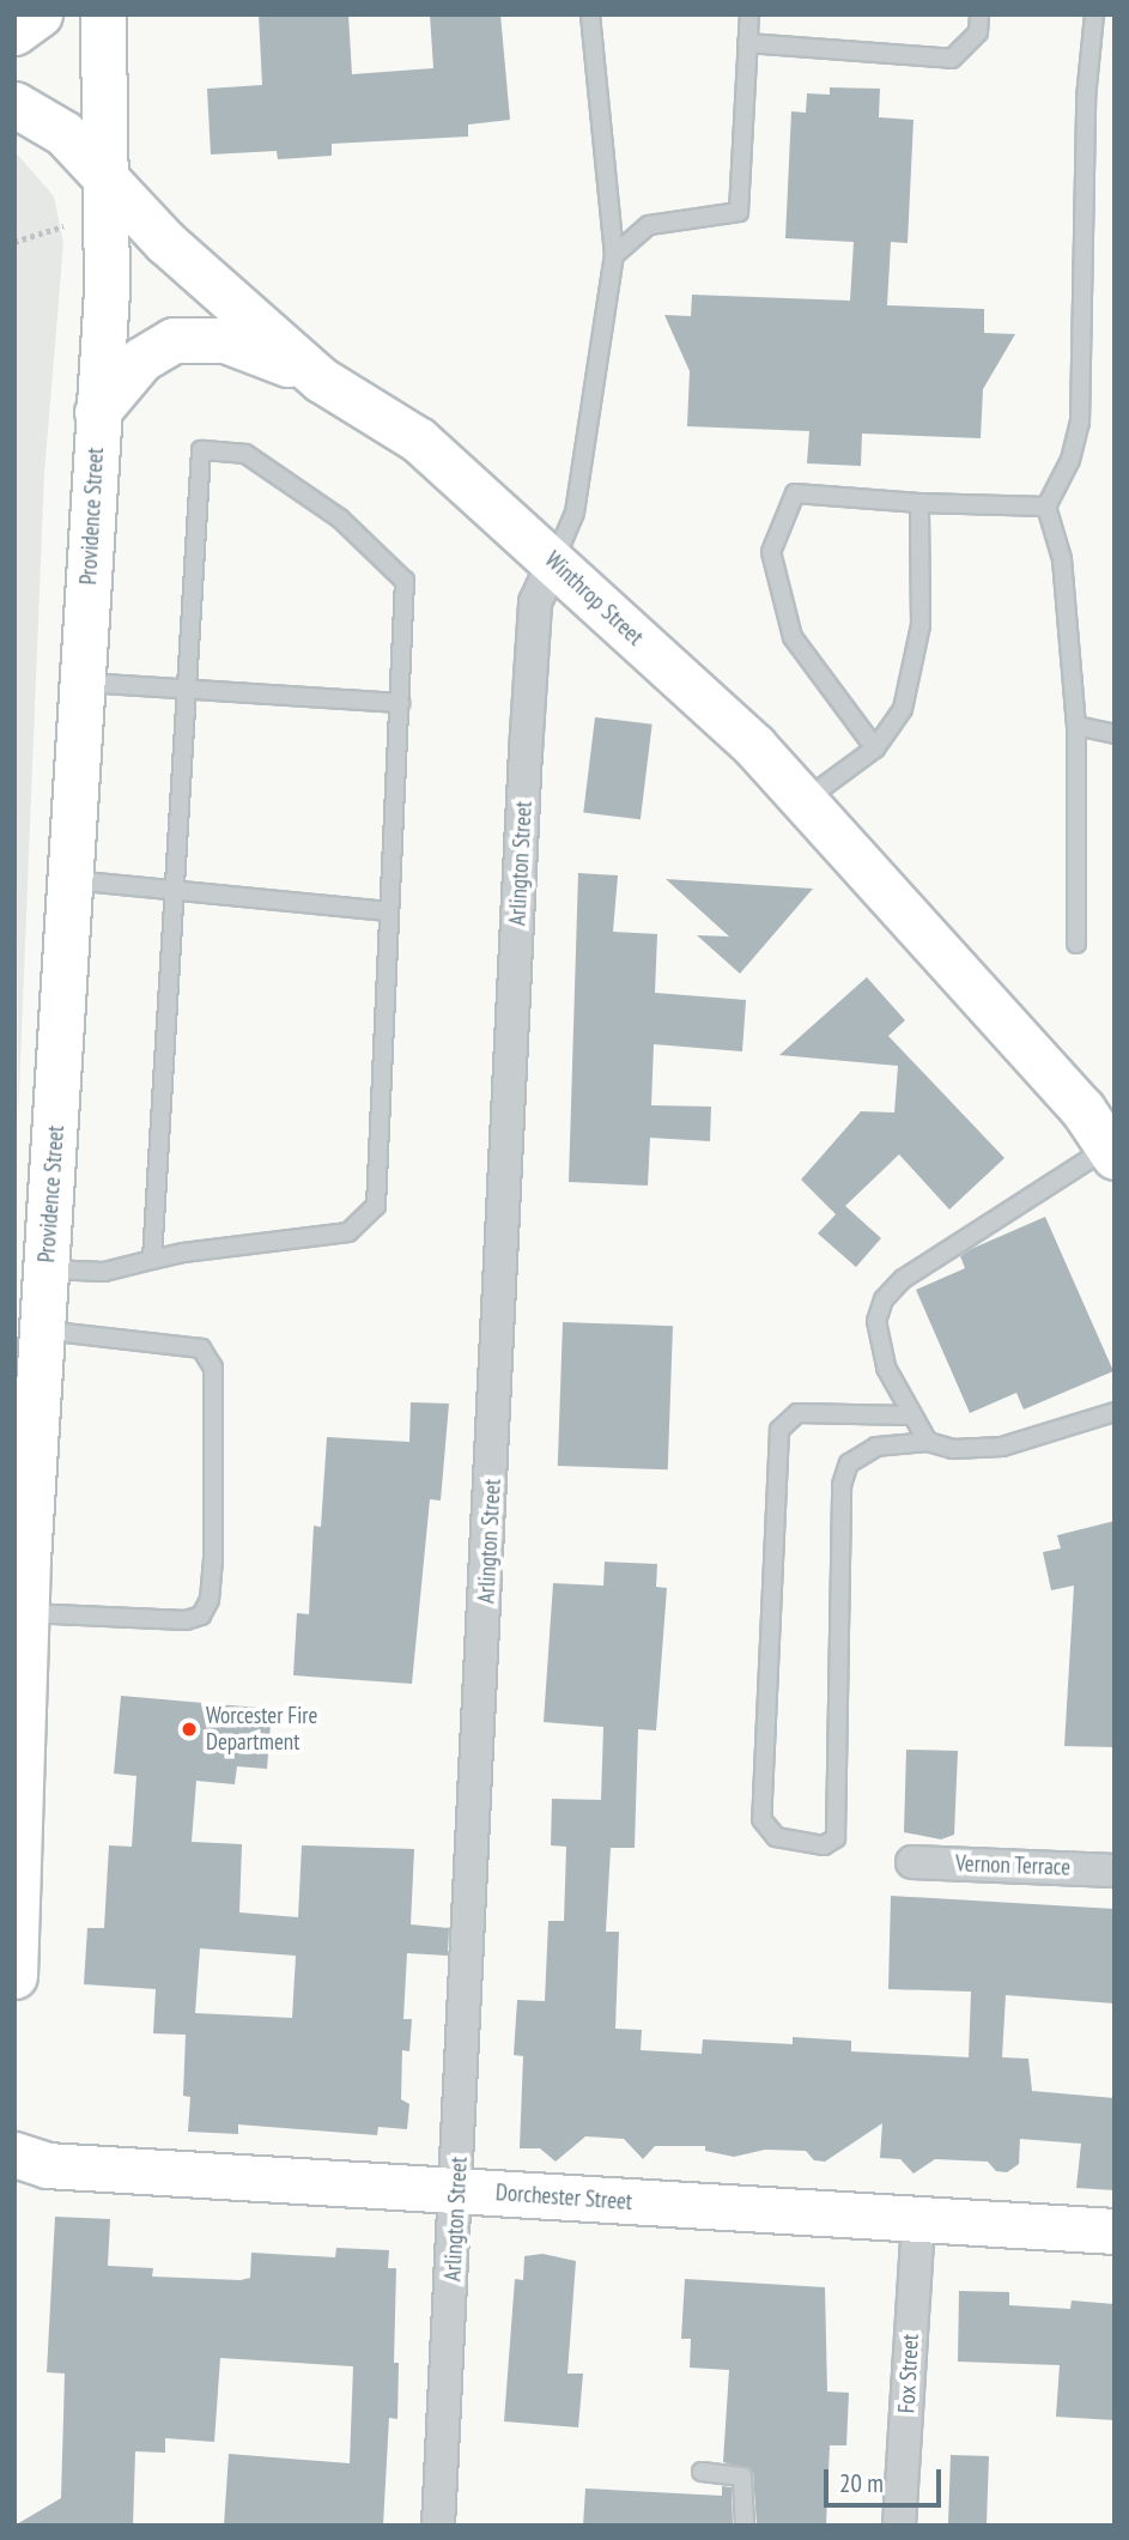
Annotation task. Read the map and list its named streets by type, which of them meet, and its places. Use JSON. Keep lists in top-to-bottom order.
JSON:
{
  "streets": {
    "street": [
      "Providence Street",
      "Winthrop Street",
      "Arlington Street",
      "Vernon Terrace",
      "Dorchester Street",
      "Fox Street"
    ]
  },
  "crossings": [
    ["Providence Street", "Winthrop Street"],
    ["Winthrop Street", "Arlington Street"],
    ["Arlington Street", "Dorchester Street"],
    ["Dorchester Street", "Fox Street"]
  ],
  "places": ["Worcester Fire Department"],
  "scale_bar": "20 m"
}
